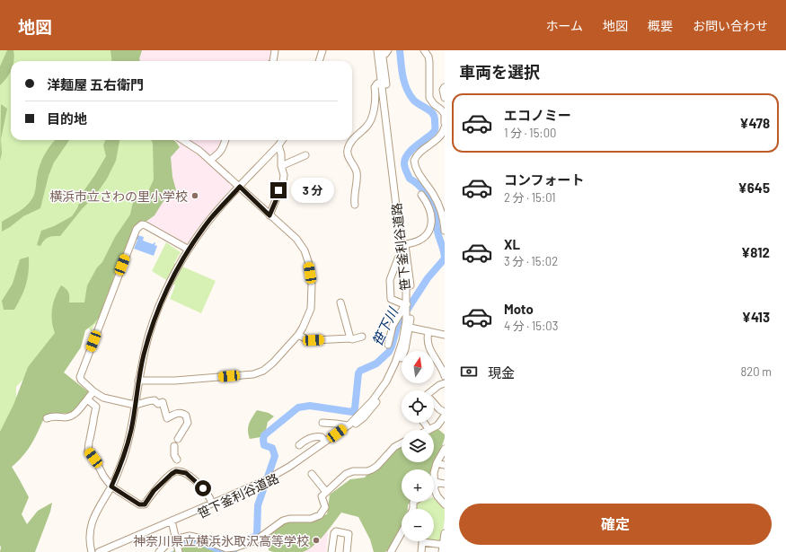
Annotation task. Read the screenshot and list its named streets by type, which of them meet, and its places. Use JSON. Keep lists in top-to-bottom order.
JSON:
{
  "streets": {
    "street": ["笹下釜利谷道路"]
  },
  "water": ["笹下川"],
  "places": ["横浜市立さわの里小学校", "神奈川県立横浜氷取沢高等学校"],
  "north": "top",
  "page": {
    "header": "地図",
    "nav": [
      "ホーム",
      "地図",
      "概要",
      "お問い合わせ"
    ],
    "heading": "車両を選択",
    "banner": ["洋麺屋 五右衛門", "目的地"],
    "list": [
      {
        "name": "エコノミー",
        "note": "1 分 · 15:00",
        "value": "¥478"
      },
      {
        "name": "コンフォート",
        "note": "2 分 · 15:01",
        "value": "¥645"
      },
      {
        "name": "XL",
        "note": "3 分 · 15:02",
        "value": "¥812"
      },
      {
        "name": "Moto",
        "note": "4 分 · 15:03",
        "value": "¥413"
      }
    ],
    "bubble": "3 分",
    "map_buttons": ["+", "−"],
    "pay": ["現金", "820 m"],
    "buttons": "確定"
  }
}
